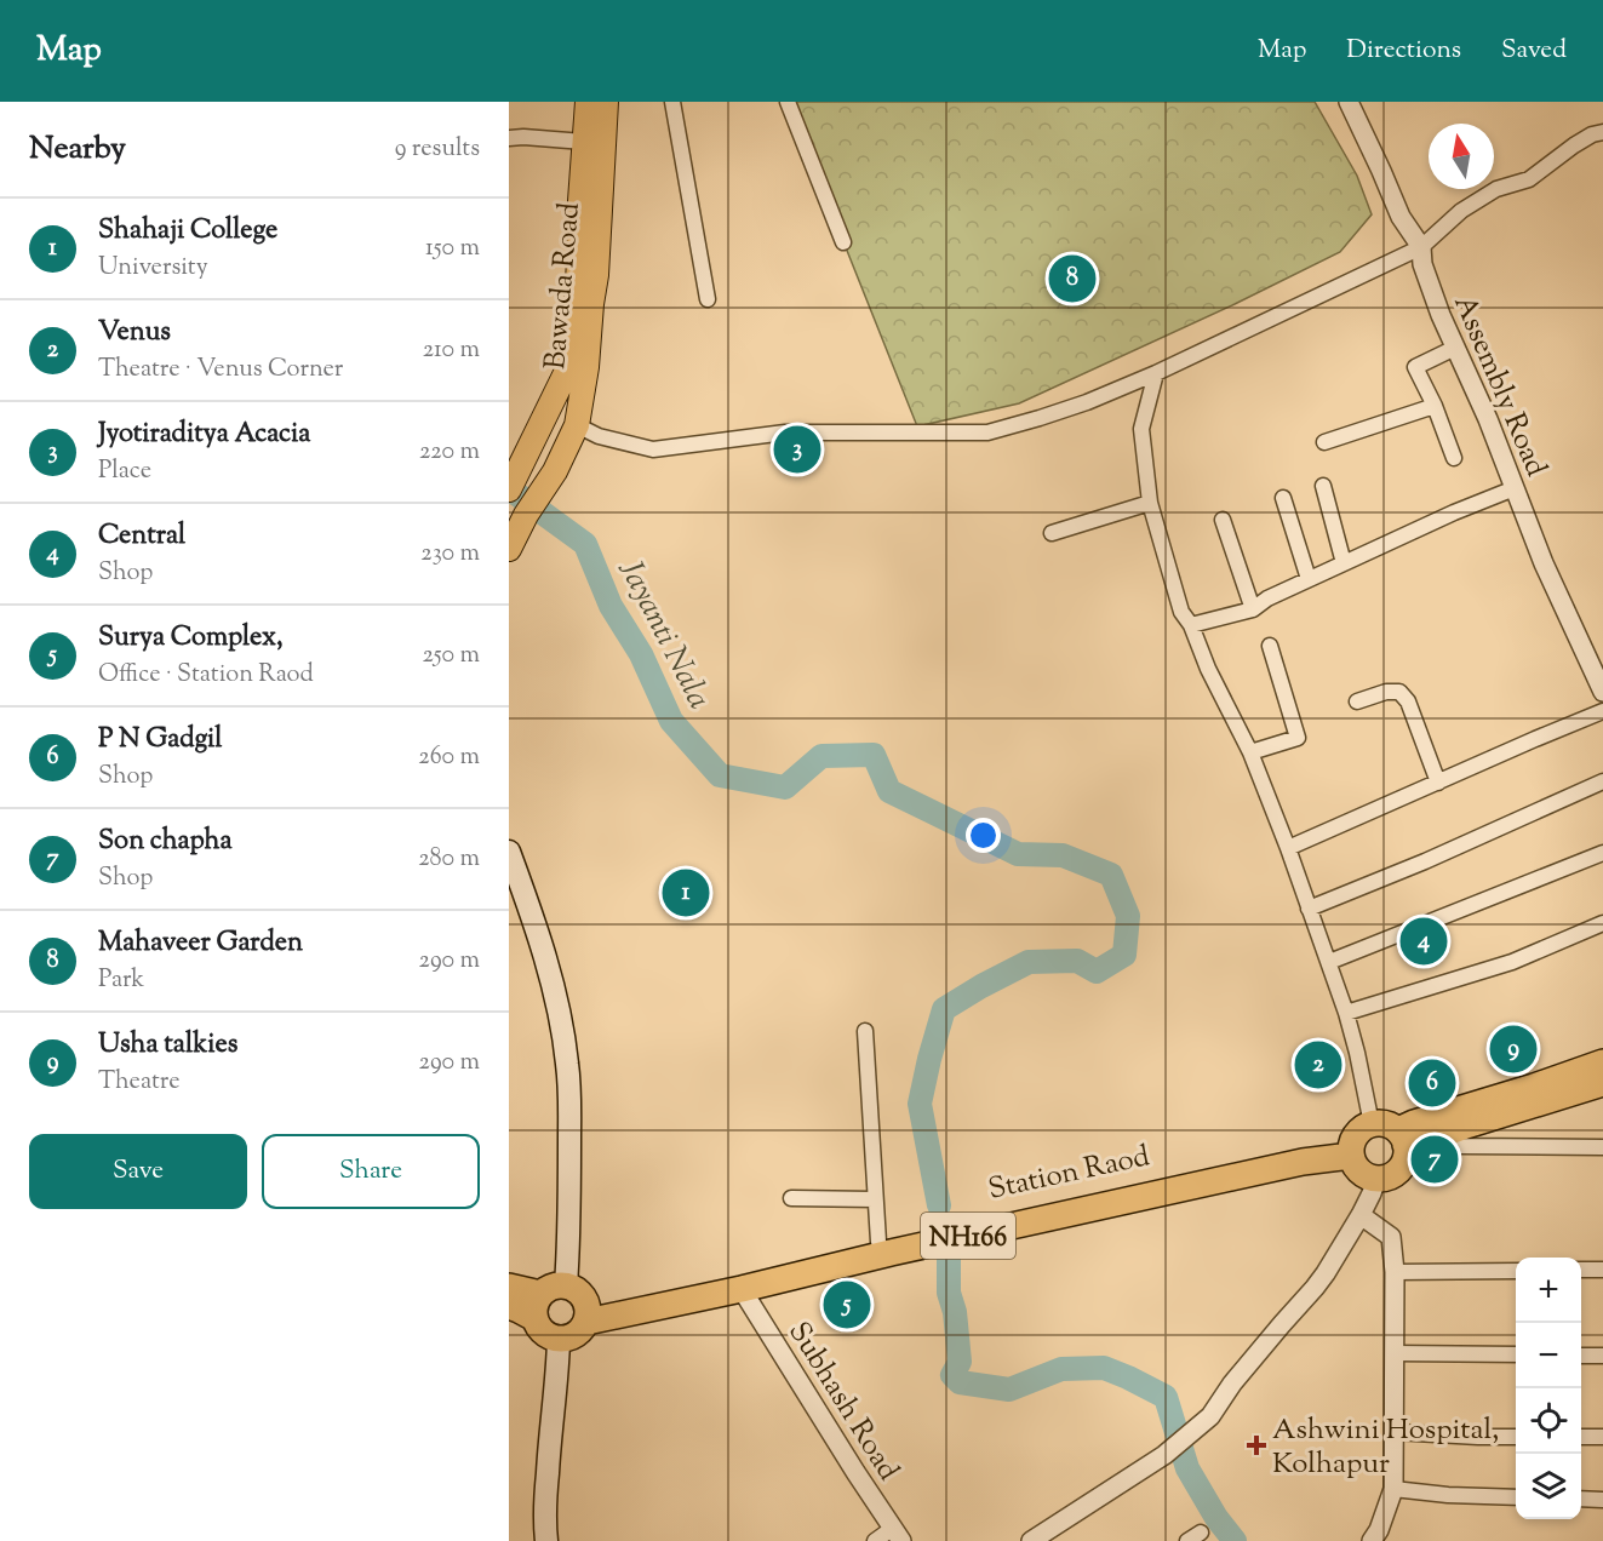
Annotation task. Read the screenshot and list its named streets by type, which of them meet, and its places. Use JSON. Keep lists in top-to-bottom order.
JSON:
{
  "streets": {
    "highway": ["Station Raod", "NH166"],
    "main road": ["Bawada Road"],
    "street": ["Assembly Road", "Subhash Road"]
  },
  "crossings": [
    ["Station Raod", "NH166"],
    ["NH166", "Subhash Road"]
  ],
  "water": ["Jayanti Nala"],
  "places": {
    "health": ["Ashwini Hospital, Kolhapur"]
  },
  "north": "top",
  "page": {
    "header": "Map",
    "nav": ["Map", "Directions", "Saved"],
    "heading": ["Nearby", "9 results"],
    "list": [
      {
        "mark": "1",
        "name": "Shahaji College",
        "note": "University",
        "value": "150 m"
      },
      {
        "mark": "2",
        "name": "Venus",
        "note": "Theatre · Venus Corner",
        "value": "210 m"
      },
      {
        "mark": "3",
        "name": "Jyotiraditya Acacia",
        "note": "Place",
        "value": "220 m"
      },
      {
        "mark": "4",
        "name": "Central",
        "note": "Shop",
        "value": "230 m"
      },
      {
        "mark": "5",
        "name": "Surya Complex,",
        "note": "Office · Station Raod",
        "value": "250 m"
      },
      {
        "mark": "6",
        "name": "P N Gadgil",
        "note": "Shop",
        "value": "260 m"
      },
      {
        "mark": "7",
        "name": "Son chapha",
        "note": "Shop",
        "value": "280 m"
      },
      {
        "mark": "8",
        "name": "Mahaveer Garden",
        "note": "Park",
        "value": "290 m"
      },
      {
        "mark": "9",
        "name": "Usha talkies",
        "note": "Theatre",
        "value": "290 m"
      }
    ],
    "pins": [
      "8",
      "3",
      "1",
      "4",
      "9",
      "2",
      "6",
      "7",
      "5"
    ],
    "buttons": ["Save", "Share"],
    "map_buttons": ["+", "−"]
  }
}
